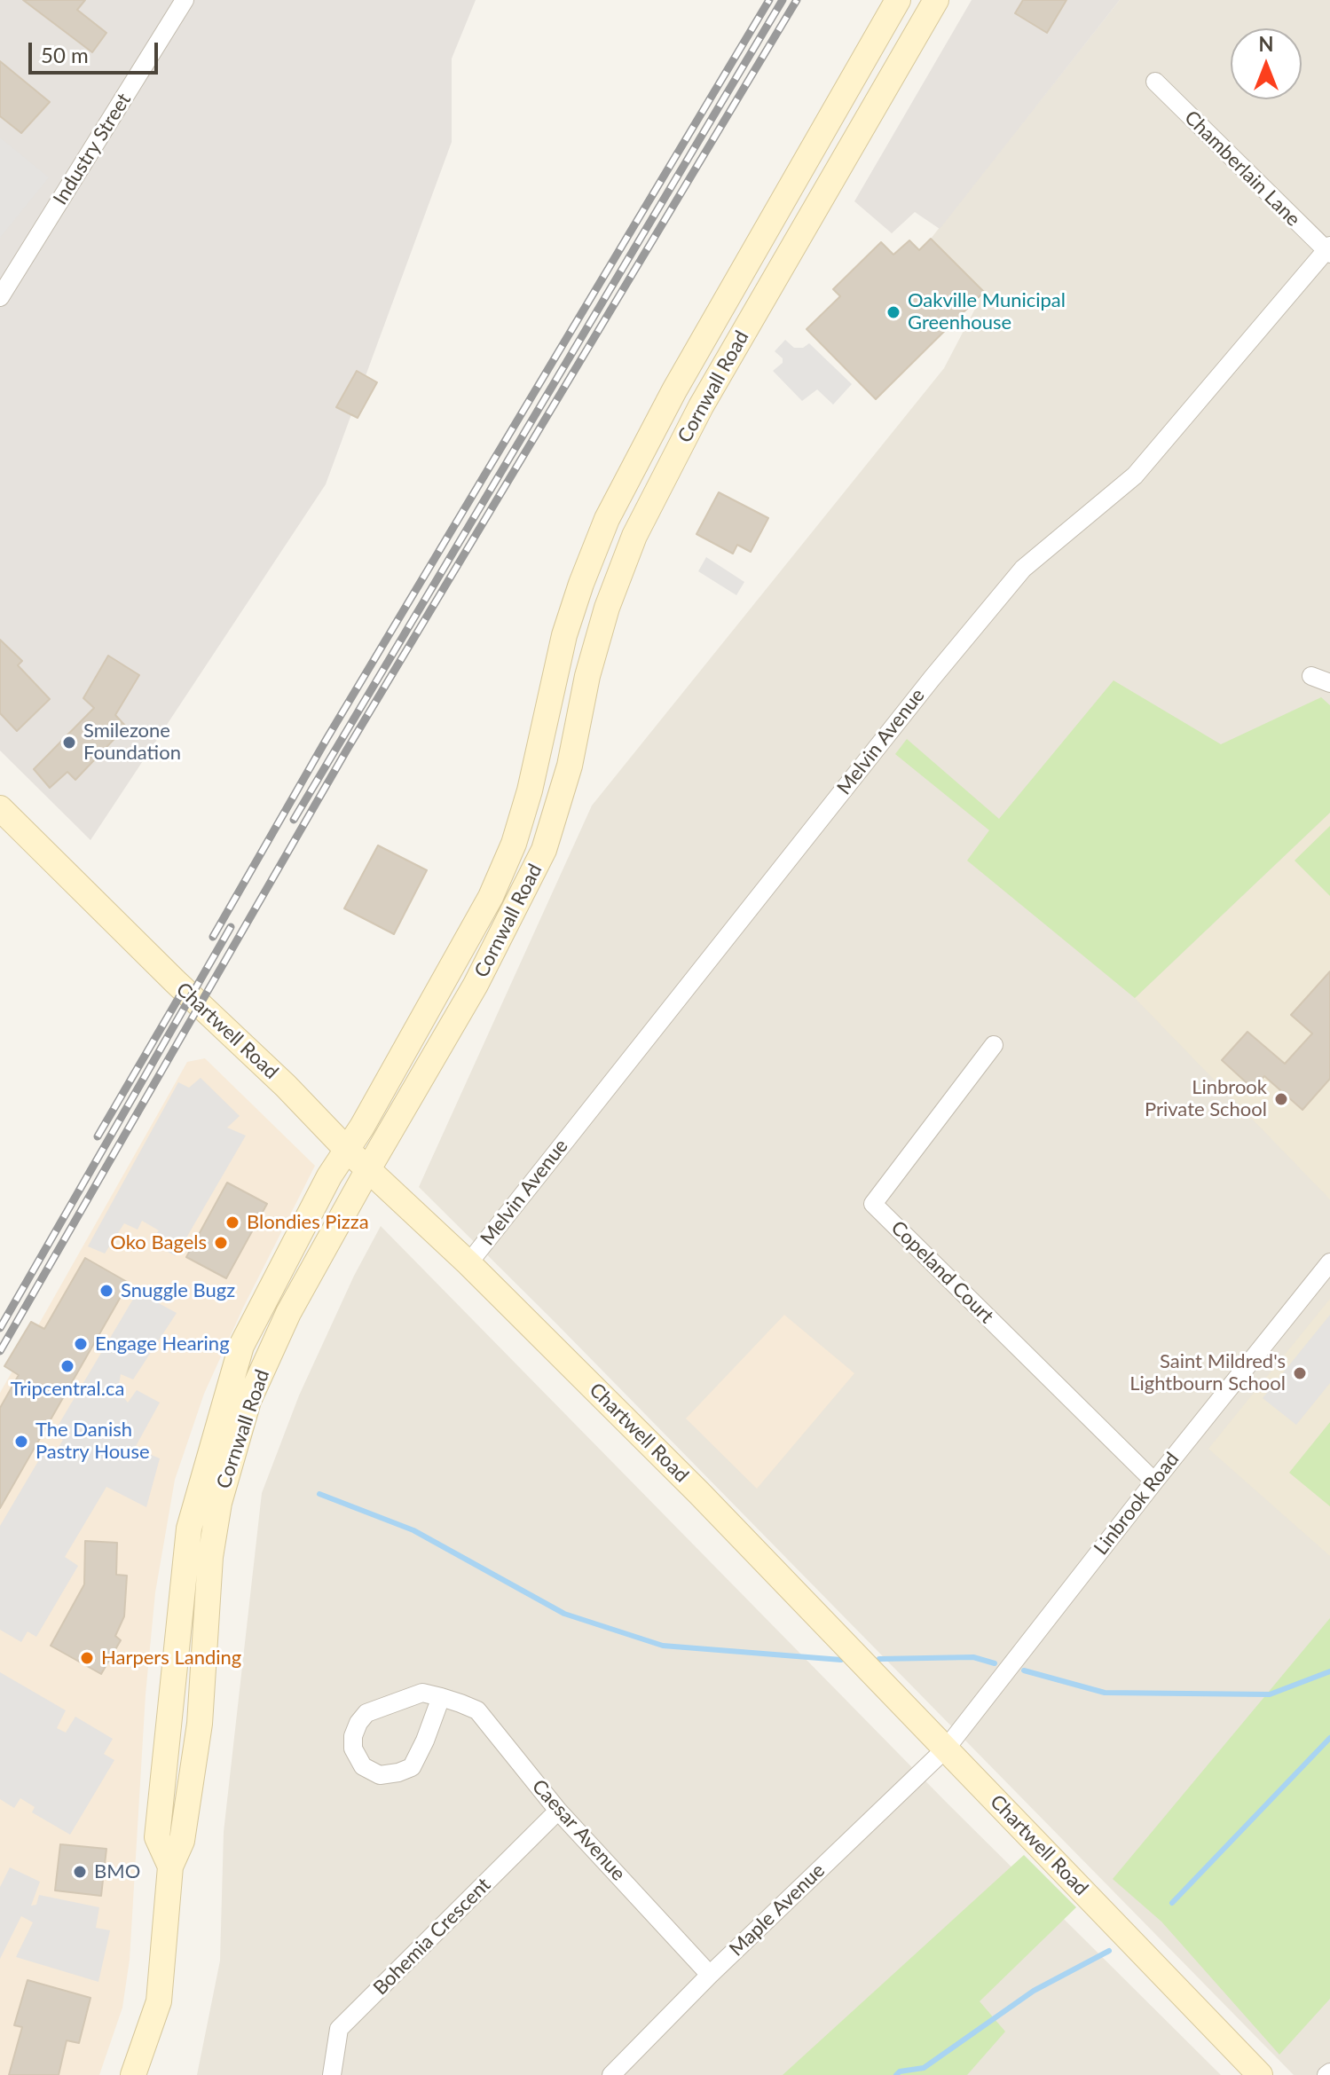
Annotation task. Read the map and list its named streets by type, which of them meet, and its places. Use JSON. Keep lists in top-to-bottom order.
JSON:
{
  "streets": {
    "main road": ["Cornwall Road", "Chartwell Road"],
    "street": [
      "Industry Street",
      "Chamberlain Lane",
      "Melvin Avenue",
      "Copeland Court",
      "Linbrook Road",
      "Caesar Avenue",
      "Maple Avenue",
      "Bohemia Crescent"
    ]
  },
  "crossings": [
    ["Chamberlain Lane", "Melvin Avenue"],
    ["Cornwall Road", "Chartwell Road"],
    ["Melvin Avenue", "Chartwell Road"],
    ["Chartwell Road", "Linbrook Road"],
    ["Chartwell Road", "Maple Avenue"],
    ["Copeland Court", "Linbrook Road"],
    ["Linbrook Road", "Maple Avenue"],
    ["Caesar Avenue", "Maple Avenue"],
    ["Caesar Avenue", "Bohemia Crescent"]
  ],
  "places": [
    "Oakville Municipal Greenhouse",
    "Smilezone Foundation",
    "Linbrook Private School",
    "Blondies Pizza",
    "Oko Bagels",
    "Snuggle Bugz",
    "Engage Hearing",
    "Tripcentral.ca",
    "Saint Mildred's Lightbourn School",
    "The Danish Pastry House",
    "Harpers Landing",
    "BMO"
  ],
  "scale_bar": "50 m",
  "north": "top"
}
